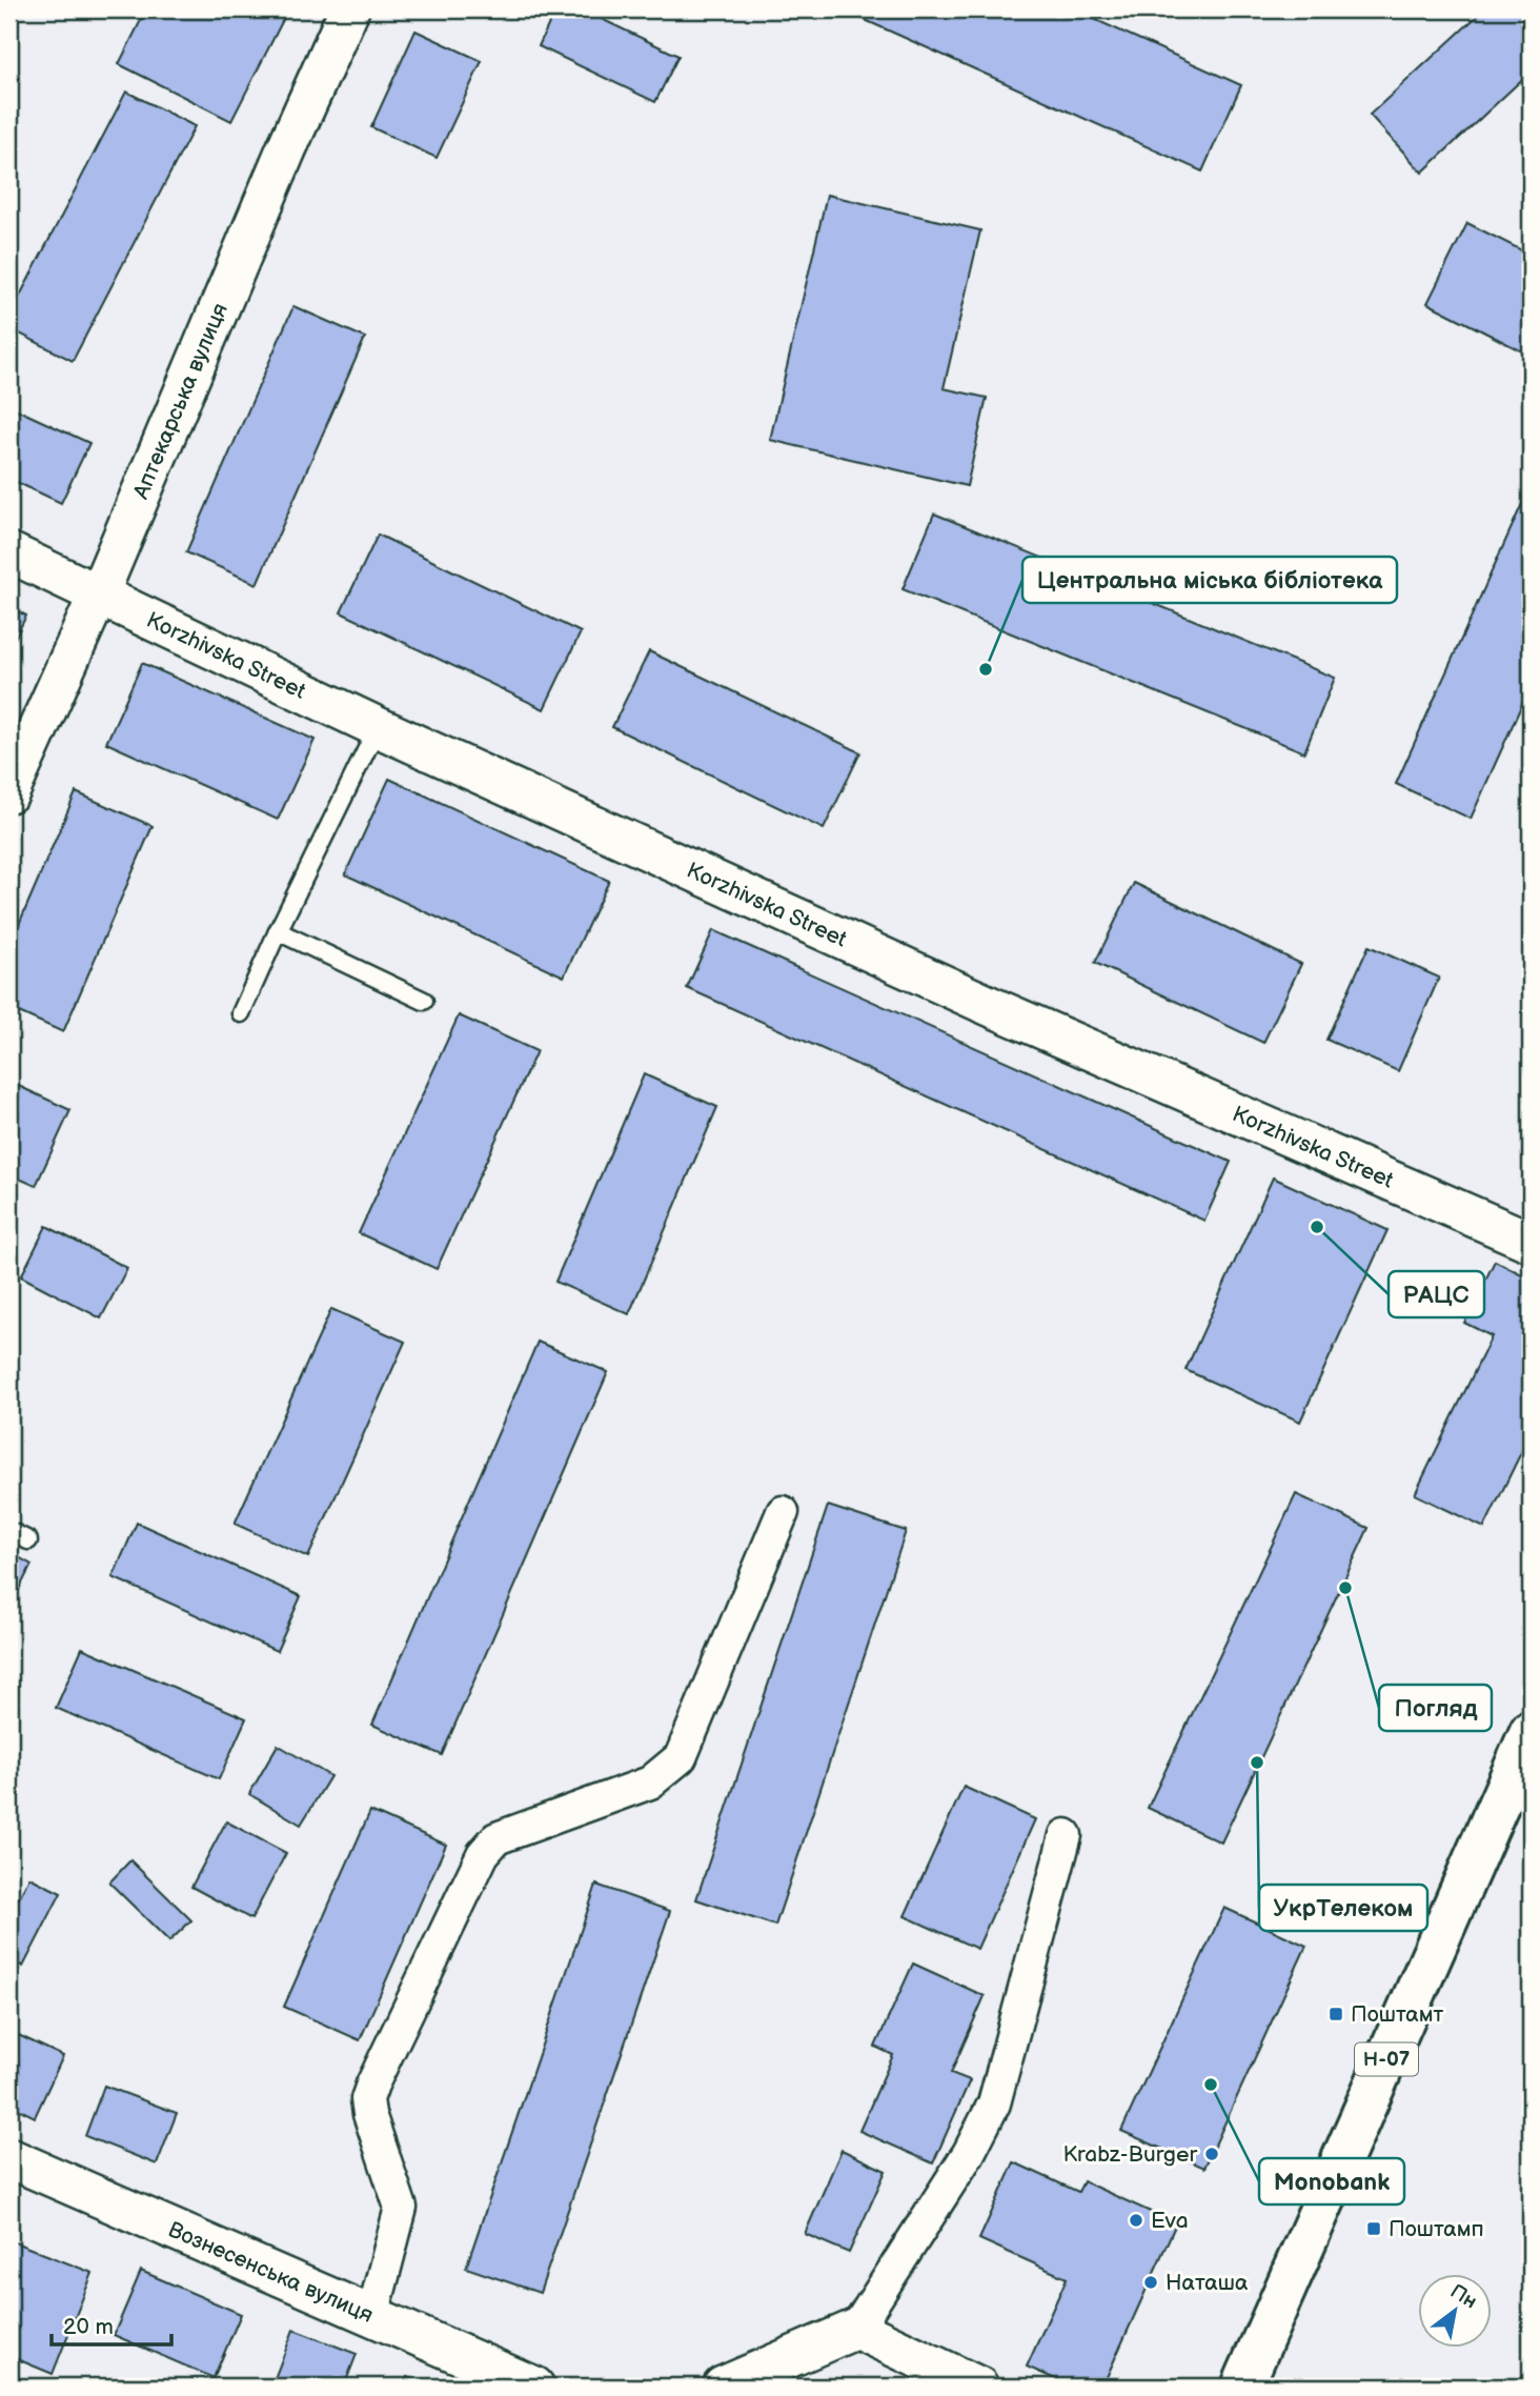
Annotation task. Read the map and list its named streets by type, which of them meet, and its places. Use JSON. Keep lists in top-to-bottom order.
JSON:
{
  "streets": {
    "main road": ["Н-07"],
    "street": ["Аптекарська вулиця", "Korzhivska Street", "Вознесенська вулиця"]
  },
  "crossings": [
    ["Аптекарська вулиця", "Korzhivska Street"]
  ],
  "places": {
    "other": [
      "Центральна міська бібліотека",
      "РАЦС",
      "Погляд",
      "УкрТелеком",
      "Monobank",
      "Krabz-Burger",
      "Eva",
      "Наташа"
    ],
    "transit": ["Поштамт", "Поштамп"]
  },
  "scale_bar": "20 m",
  "north": "top right"
}
